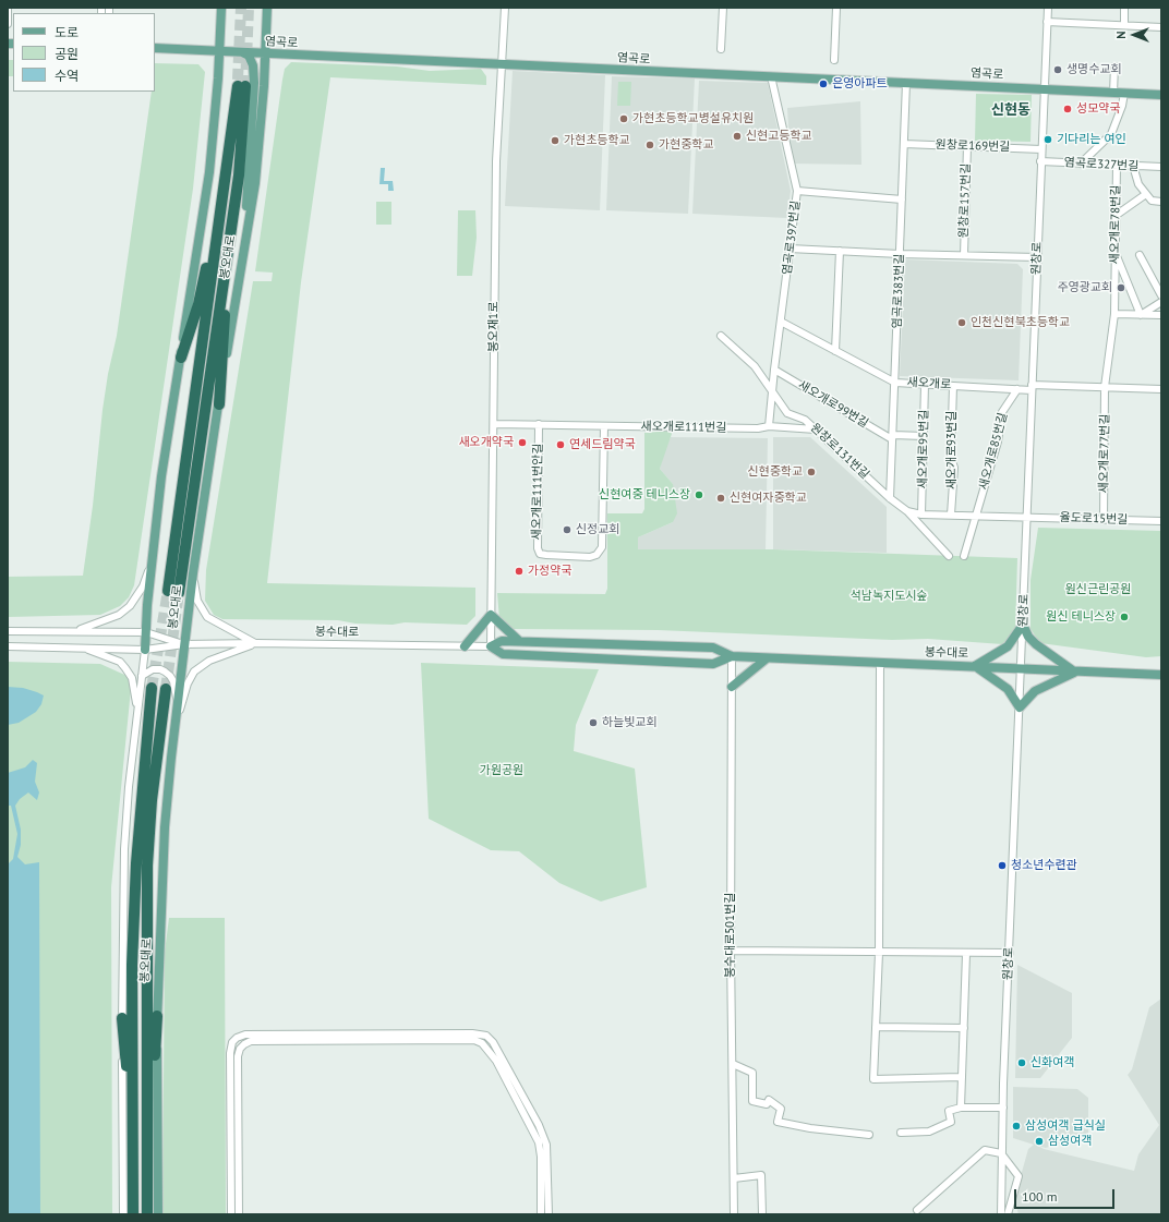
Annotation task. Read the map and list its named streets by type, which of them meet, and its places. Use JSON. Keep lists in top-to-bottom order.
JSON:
{
  "streets": {
    "highway": ["봉오대로"],
    "main road": ["염곡로", "봉수대로"],
    "street": [
      "원창로169번길",
      "염곡로327번길",
      "원창로157번길",
      "새오개로78번길",
      "염곡로397번길",
      "원창로",
      "염곡로383번길",
      "봉오재1로",
      "새오개로",
      "새오개로99번길",
      "새오개로111번길",
      "새오개로95번길",
      "새오개로93번길",
      "원창로131번길",
      "새오개로85번길",
      "새오개로77번길",
      "새오개로111번안길",
      "율도로15번길",
      "봉수대로501번길"
    ]
  },
  "crossings": [
    ["염곡로", "염곡로397번길"],
    ["염곡로", "봉오대로"],
    ["염곡로", "원창로"],
    ["염곡로", "염곡로383번길"],
    ["염곡로", "봉오재1로"],
    ["원창로169번길", "원창로157번길"],
    ["원창로169번길", "원창로"],
    ["원창로169번길", "염곡로383번길"],
    ["염곡로327번길", "새오개로78번길"],
    ["염곡로327번길", "원창로"],
    ["원창로157번길", "염곡로397번길"],
    ["원창로157번길", "원창로"],
    ["원창로157번길", "염곡로383번길"],
    ["새오개로78번길", "새오개로"],
    ["새오개로78번길", "새오개로77번길"],
    ["염곡로397번길", "새오개로"],
    ["봉오대로", "봉수대로"],
    ["원창로", "새오개로"],
    ["원창로", "원창로131번길"],
    ["원창로", "율도로15번길"],
    ["원창로", "봉수대로"],
    ["염곡로383번길", "새오개로"],
    ["봉오재1로", "새오개로111번길"],
    ["봉오재1로", "봉수대로"],
    ["새오개로", "새오개로95번길"],
    ["새오개로", "새오개로93번길"],
    ["새오개로", "새오개로85번길"],
    ["새오개로", "새오개로77번길"],
    ["새오개로111번길", "원창로131번길"],
    ["새오개로111번길", "새오개로111번안길"],
    ["새오개로95번길", "원창로131번길"],
    ["새오개로93번길", "원창로131번길"],
    ["원창로131번길", "새오개로85번길"],
    ["원창로131번길", "율도로15번길"],
    ["새오개로77번길", "율도로15번길"],
    ["봉수대로", "봉수대로501번길"]
  ],
  "districts": ["신현동"],
  "parks": ["원신근린공원", "석남녹지도시숲", "가원공원"],
  "places": [
    "생명수교회",
    "은영아파트",
    "성모약국",
    "가현초등학교병설유치원",
    "신현고등학교",
    "기다리는 여인",
    "가현초등학교",
    "가현중학교",
    "주영광교회",
    "인천신현북초등학교",
    "새오개약국",
    "연세드림약국",
    "신현중학교",
    "신현여중 테니스장",
    "신현여자중학교",
    "신정교회",
    "가정약국",
    "원신 테니스장",
    "하늘빛교회",
    "청소년수련관",
    "신화여객",
    "삼성여객 급식실",
    "삼성여객"
  ],
  "legend": ["도로", "공원", "수역"],
  "scale_bar": "100 m",
  "north": "left"
}
